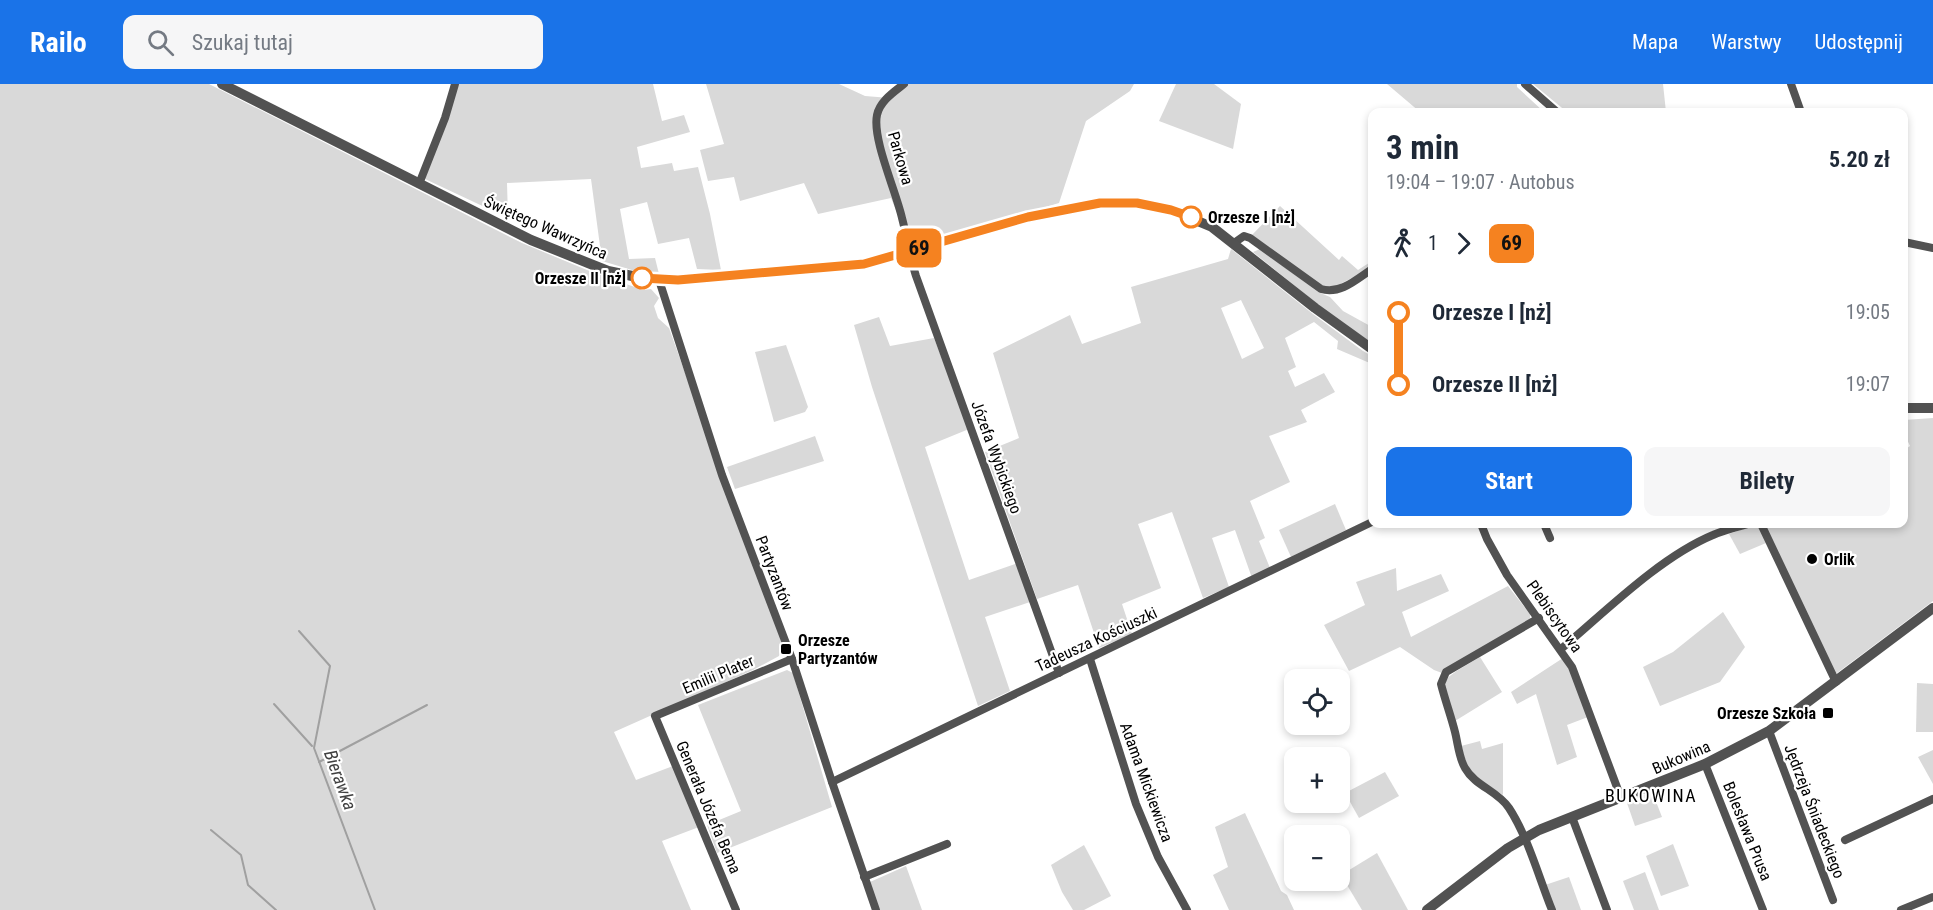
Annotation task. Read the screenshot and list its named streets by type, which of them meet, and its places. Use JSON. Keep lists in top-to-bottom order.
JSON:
{
  "streets": {
    "street": [
      "Parkowa",
      "Świętego Wawrzyńca",
      "Józefa Wybickiego",
      "Partyzantów",
      "Plebiscytowa",
      "Tadeusza Kościuszki",
      "Emilii Plater",
      "Bukowina",
      "Adama Mickiewicza",
      "Generała Józefa Bema",
      "Jędrzeja Śniadeckiego",
      "Bolesława Prusa"
    ]
  },
  "crossings": [
    ["Parkowa", "Świętego Wawrzyńca"],
    ["Parkowa", "Józefa Wybickiego"],
    ["Świętego Wawrzyńca", "Józefa Wybickiego"],
    ["Świętego Wawrzyńca", "Partyzantów"],
    ["Józefa Wybickiego", "Tadeusza Kościuszki"],
    ["Partyzantów", "Tadeusza Kościuszki"],
    ["Partyzantów", "Emilii Plater"],
    ["Plebiscytowa", "Bukowina"],
    ["Tadeusza Kościuszki", "Adama Mickiewicza"],
    ["Emilii Plater", "Generała Józefa Bema"],
    ["Bukowina", "Jędrzeja Śniadeckiego"],
    ["Bukowina", "Bolesława Prusa"]
  ],
  "districts": ["BUKOWINA"],
  "water": ["Bierawka"],
  "places": {
    "other": ["Orzesze I [nż]", "Orzesze II [nż]", "Orlik"],
    "transit": ["Orzesze Partyzantów", "Orzesze Szkoła"]
  },
  "lines": ["bus line 69"],
  "page": {
    "header": "Railo",
    "search": "Szukaj tutaj",
    "nav": ["Mapa", "Warstwy", "Udostępnij"],
    "on_map": "69",
    "heading": ["3 min", "19:04 – 19:07 · Autobus", "5.20 zł"],
    "legs": ["1", "69"],
    "list": [
      {
        "name": "Orzesze I [nż]",
        "value": "19:05"
      },
      {
        "name": "Orzesze II [nż]",
        "value": "19:07"
      }
    ],
    "buttons": ["Start", "Bilety"],
    "map_buttons": ["+", "−"]
  }
}
